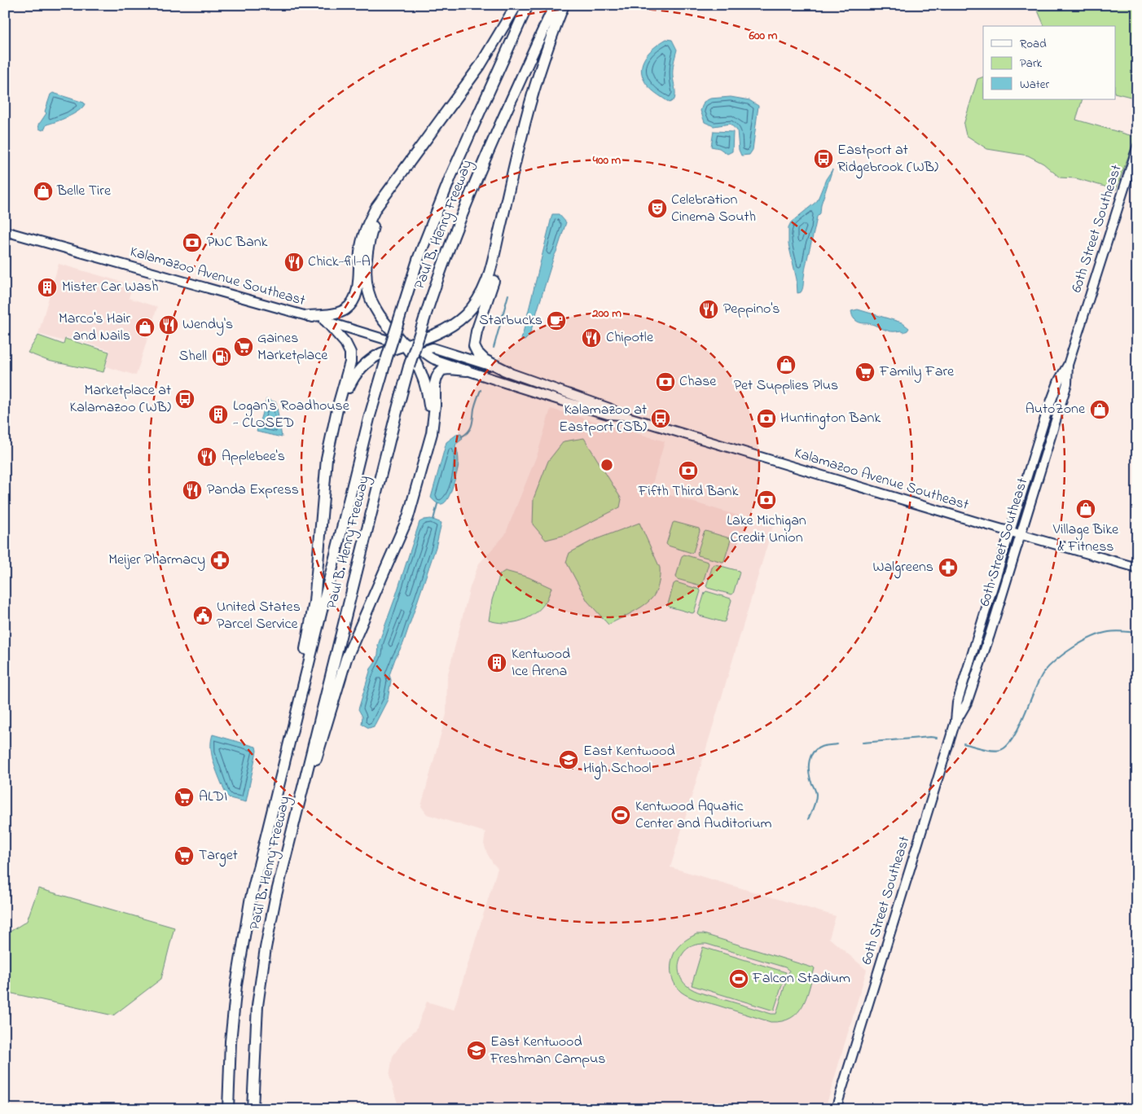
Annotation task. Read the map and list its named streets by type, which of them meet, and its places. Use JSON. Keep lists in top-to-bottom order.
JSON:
{
  "streets": {
    "highway": ["Paul B. Henry Freeway"],
    "main road": ["60th Street Southeast", "Kalamazoo Avenue Southeast"]
  },
  "crossings": [
    ["60th Street Southeast", "Kalamazoo Avenue Southeast"]
  ],
  "places": {
    "bus stop": ["Eastport at Ridgebrook (WB)", "Marketplace at Kalamazoo (WB)", "Kalamazoo at Eastport (SB)"],
    "shop": [
      "Belle Tire",
      "Marco's Hair and Nails",
      "Pet Supplies Plus",
      "AutoZone",
      "Village Bike & Fitness"
    ],
    "theatre": ["Celebration Cinema South"],
    "bank": [
      "PNC Bank",
      "Chase",
      "Huntington Bank",
      "Fifth Third Bank",
      "Lake Michigan Credit Union"
    ],
    "restaurant": [
      "Chick-fil-A",
      "Peppino's",
      "Wendy's",
      "Chipotle",
      "Applebee's",
      "Panda Express"
    ],
    "building": ["Mister Car Wash", "Logan's Roadhouse - CLOSED", "Kentwood Ice Arena"],
    "cafe": ["Starbucks"],
    "supermarket": [
      "Gaines Marketplace",
      "Family Fare",
      "ALDI",
      "Target"
    ],
    "fuel station": ["Shell"],
    "pharmacy": ["Meijer Pharmacy", "Walgreens"],
    "public building": ["United States Parcel Service"],
    "school or university": ["East Kentwood High School", "East Kentwood Freshman Campus"],
    "sports": ["Kentwood Aquatic Center and Auditorium", "Falcon Stadium"]
  },
  "legend": ["Road", "Park", "Water"],
  "rings": ["600 m", "400 m", "200 m"]
}
